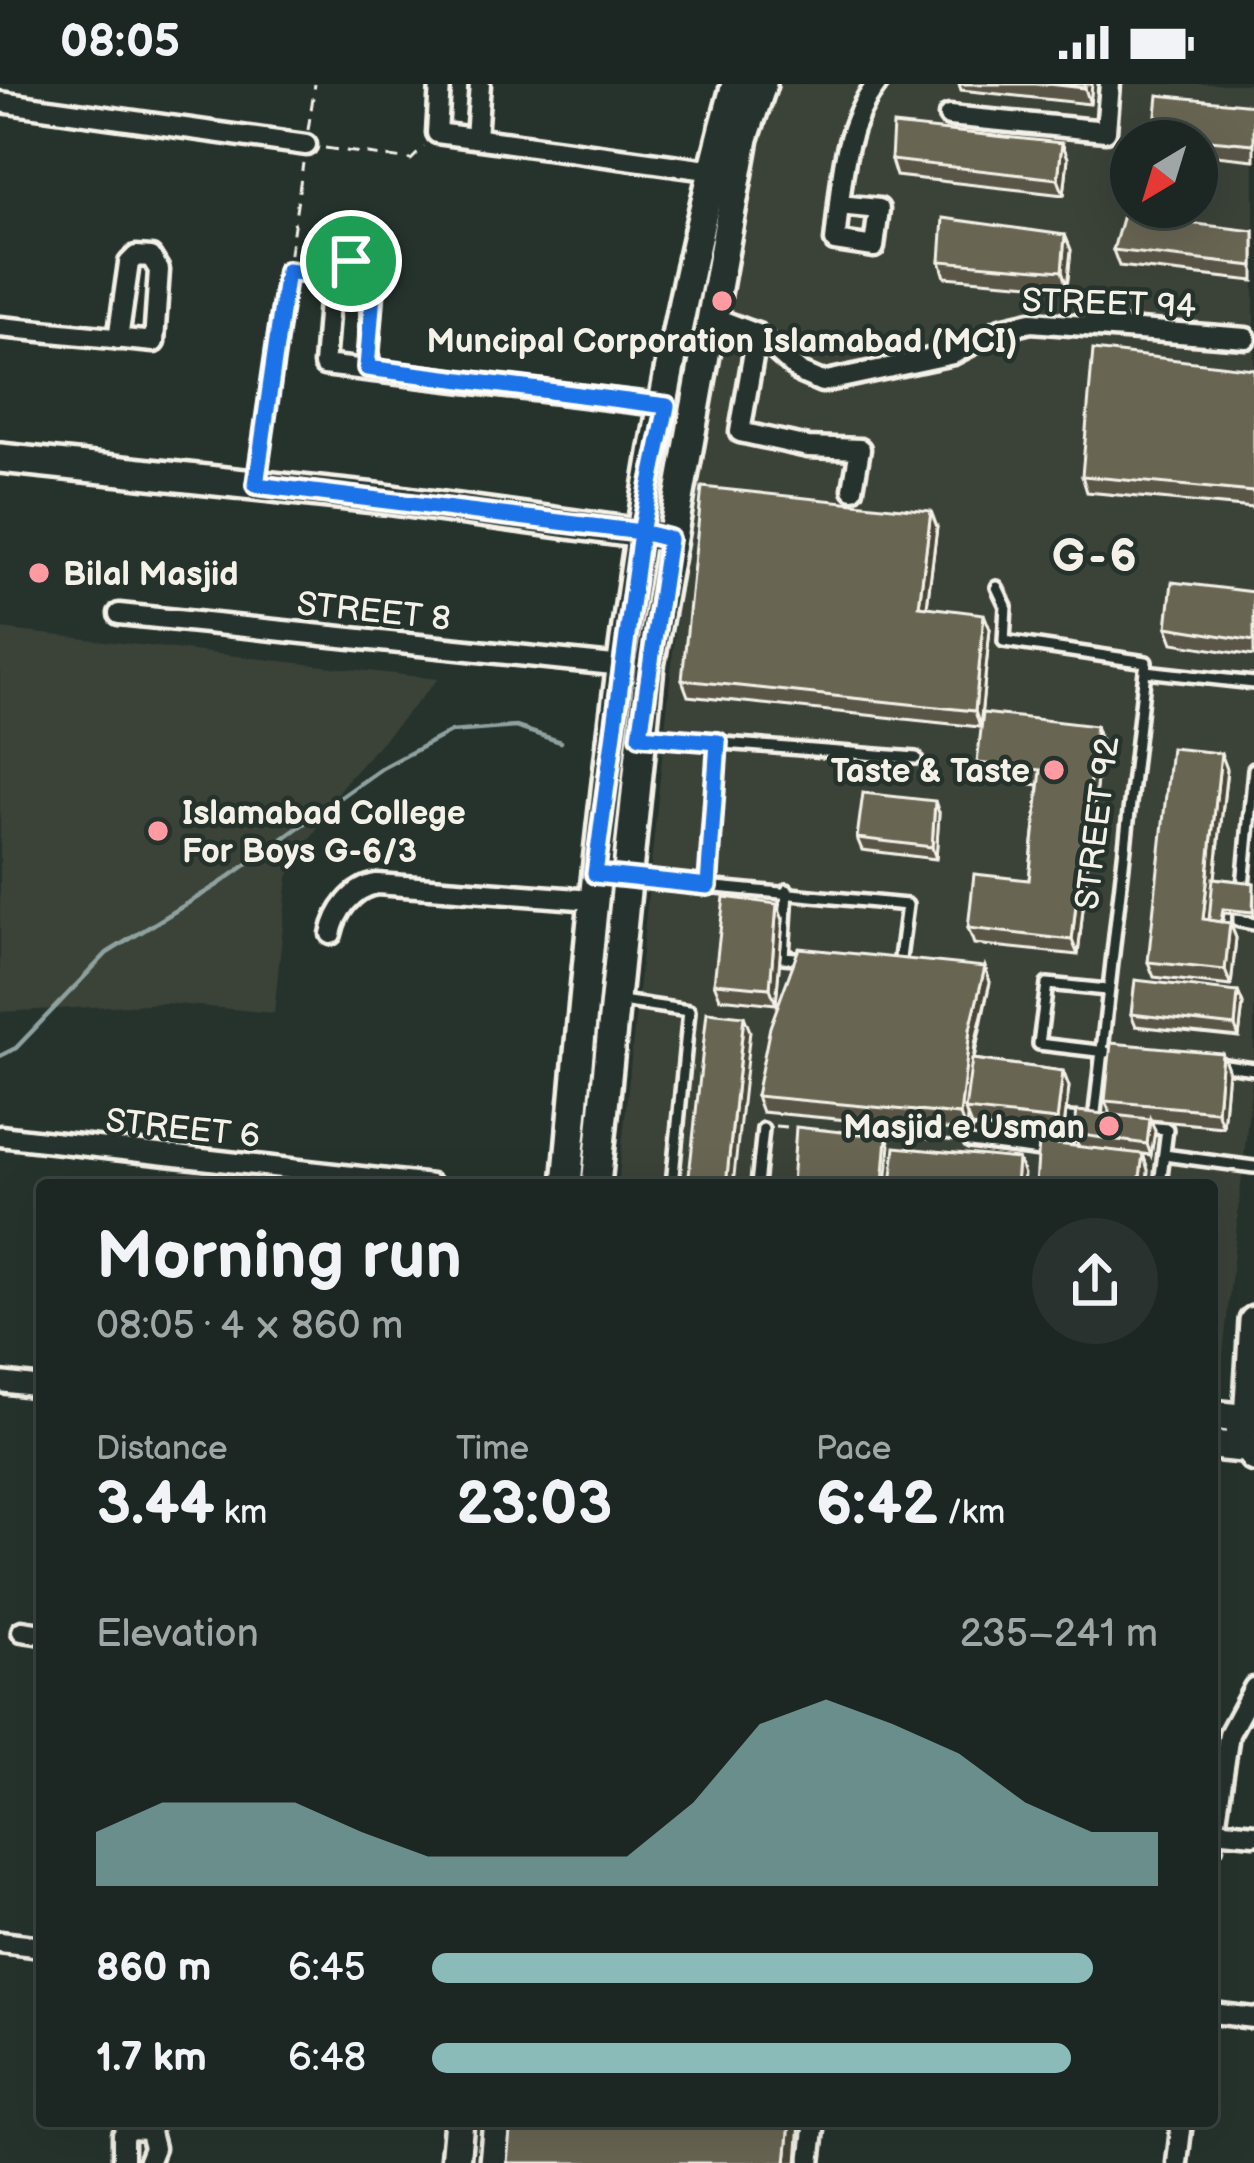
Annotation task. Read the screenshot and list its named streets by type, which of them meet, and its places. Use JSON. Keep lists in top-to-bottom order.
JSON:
{
  "streets": {
    "street": ["STREET 94", "STREET 8", "STREET 6"],
    "lane": ["STREET 92"]
  },
  "districts": ["G-6"],
  "places": [
    "Muncipal Corporation Islamabad (MCI)",
    "Bilal Masjid",
    "Taste & Taste",
    "Islamabad College For Boys G-6/3",
    "Masjid e Usman"
  ],
  "north": "bottom left",
  "page": {
    "status": "08:05",
    "heading": ["Morning run", "08:05 · 4 × 860 m"],
    "stats": [
      ["Distance", "3.44 km"],
      ["Time", "23:03"],
      ["Pace", "6:42 /km"]
    ],
    "chart": ["Elevation", "235–241 m"],
    "list": [
      {
        "name": "860 m",
        "note": "6:45"
      },
      {
        "name": "1.7 km",
        "note": "6:48"
      }
    ]
  }
}
